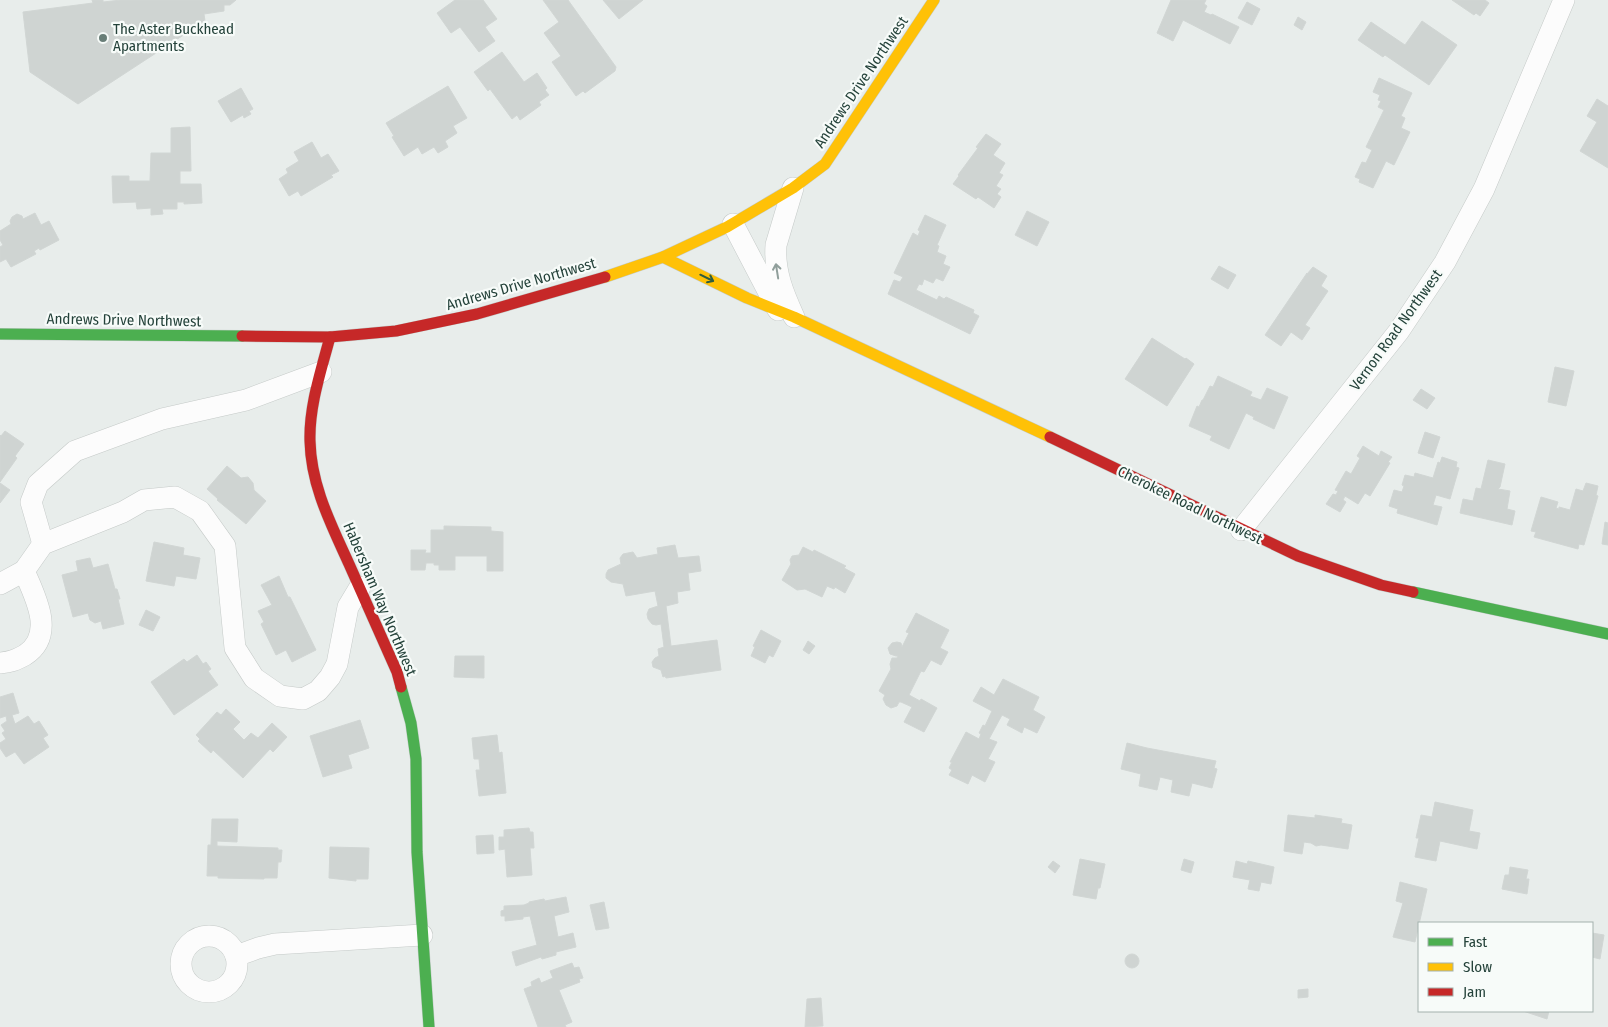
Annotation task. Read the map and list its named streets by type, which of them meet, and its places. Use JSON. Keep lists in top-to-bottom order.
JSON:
{
  "streets": {
    "street": [
      "Andrews Drive Northwest",
      "Vernon Road Northwest",
      "Cherokee Road Northwest",
      "Habersham Way Northwest"
    ]
  },
  "crossings": [
    ["Andrews Drive Northwest", "Cherokee Road Northwest"],
    ["Andrews Drive Northwest", "Habersham Way Northwest"],
    ["Vernon Road Northwest", "Cherokee Road Northwest"]
  ],
  "places": ["The Aster Buckhead Apartments"],
  "legend": ["Fast", "Slow", "Jam"]
}
